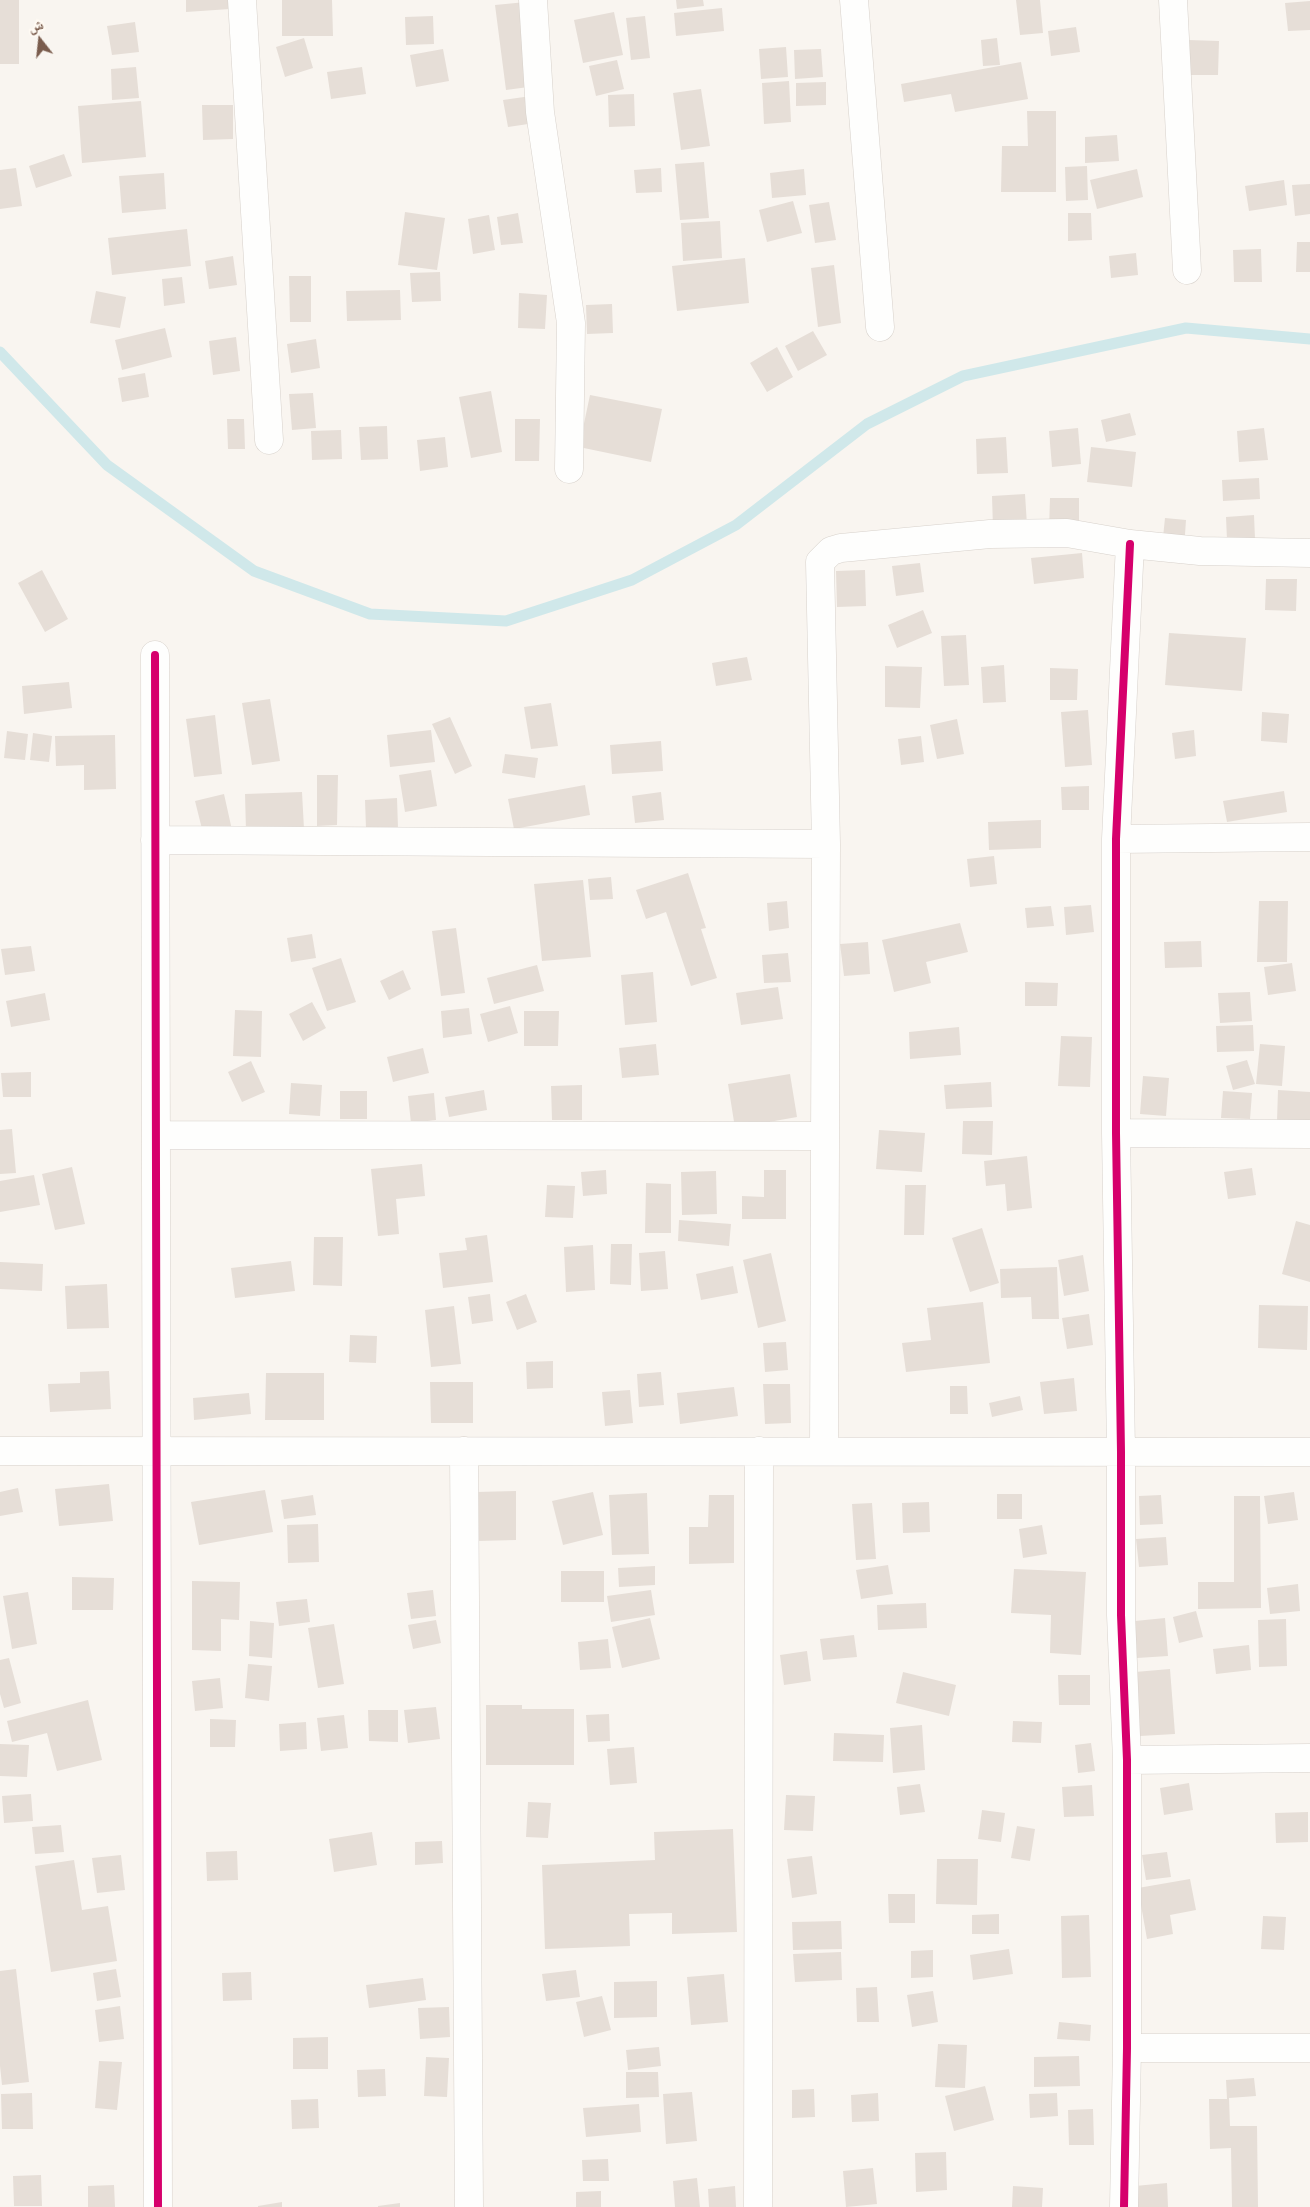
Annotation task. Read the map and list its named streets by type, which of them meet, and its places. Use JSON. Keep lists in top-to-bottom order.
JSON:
{
  "north": "top"
}
